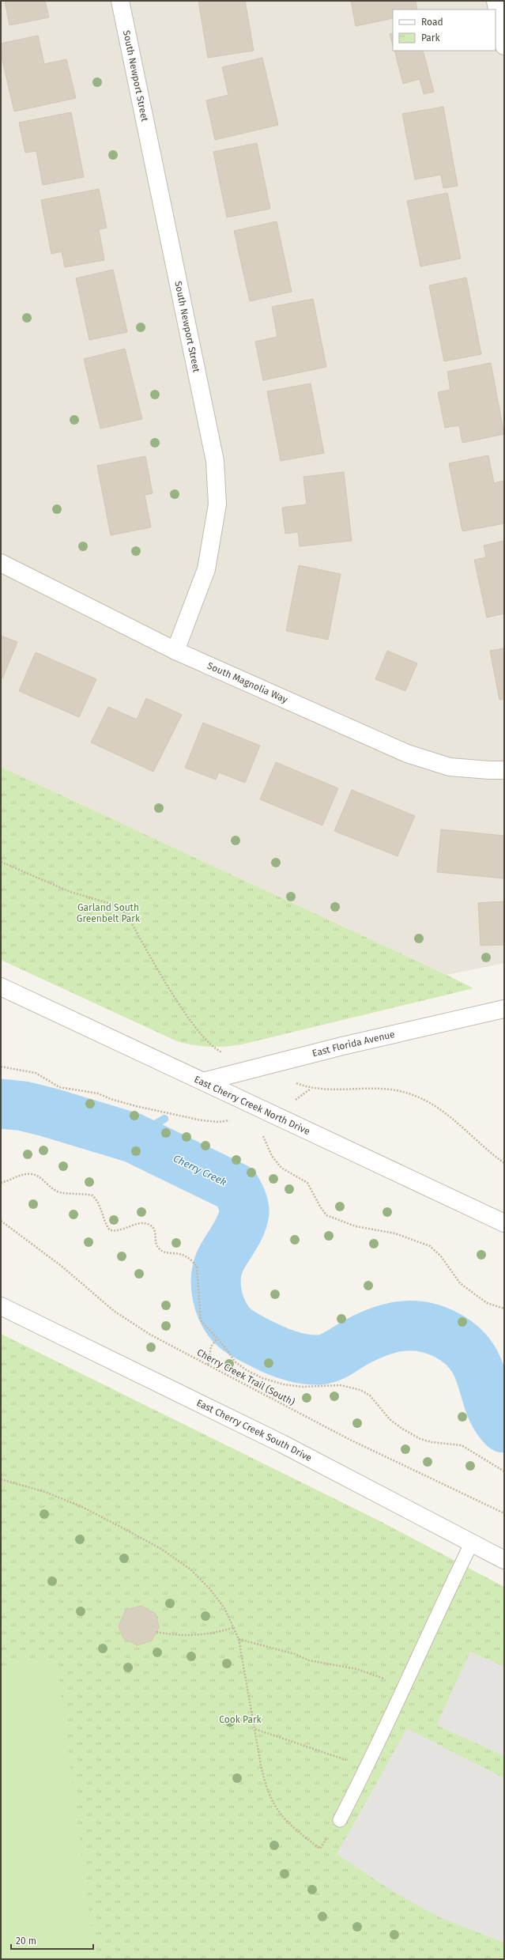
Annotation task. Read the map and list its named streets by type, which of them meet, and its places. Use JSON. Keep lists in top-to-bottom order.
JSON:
{
  "streets": {
    "street": [
      "South Newport Street",
      "South Magnolia Way",
      "East Florida Avenue",
      "East Cherry Creek North Drive",
      "East Cherry Creek South Drive"
    ],
    "path": ["Cherry Creek Trail (South)"]
  },
  "crossings": [
    ["South Newport Street", "South Magnolia Way"],
    ["East Florida Avenue", "East Cherry Creek North Drive"]
  ],
  "water": ["Cherry Creek"],
  "parks": ["Garland South Greenbelt Park", "Cook Park"],
  "legend": ["Road", "Park"],
  "scale_bar": "20 m"
}
